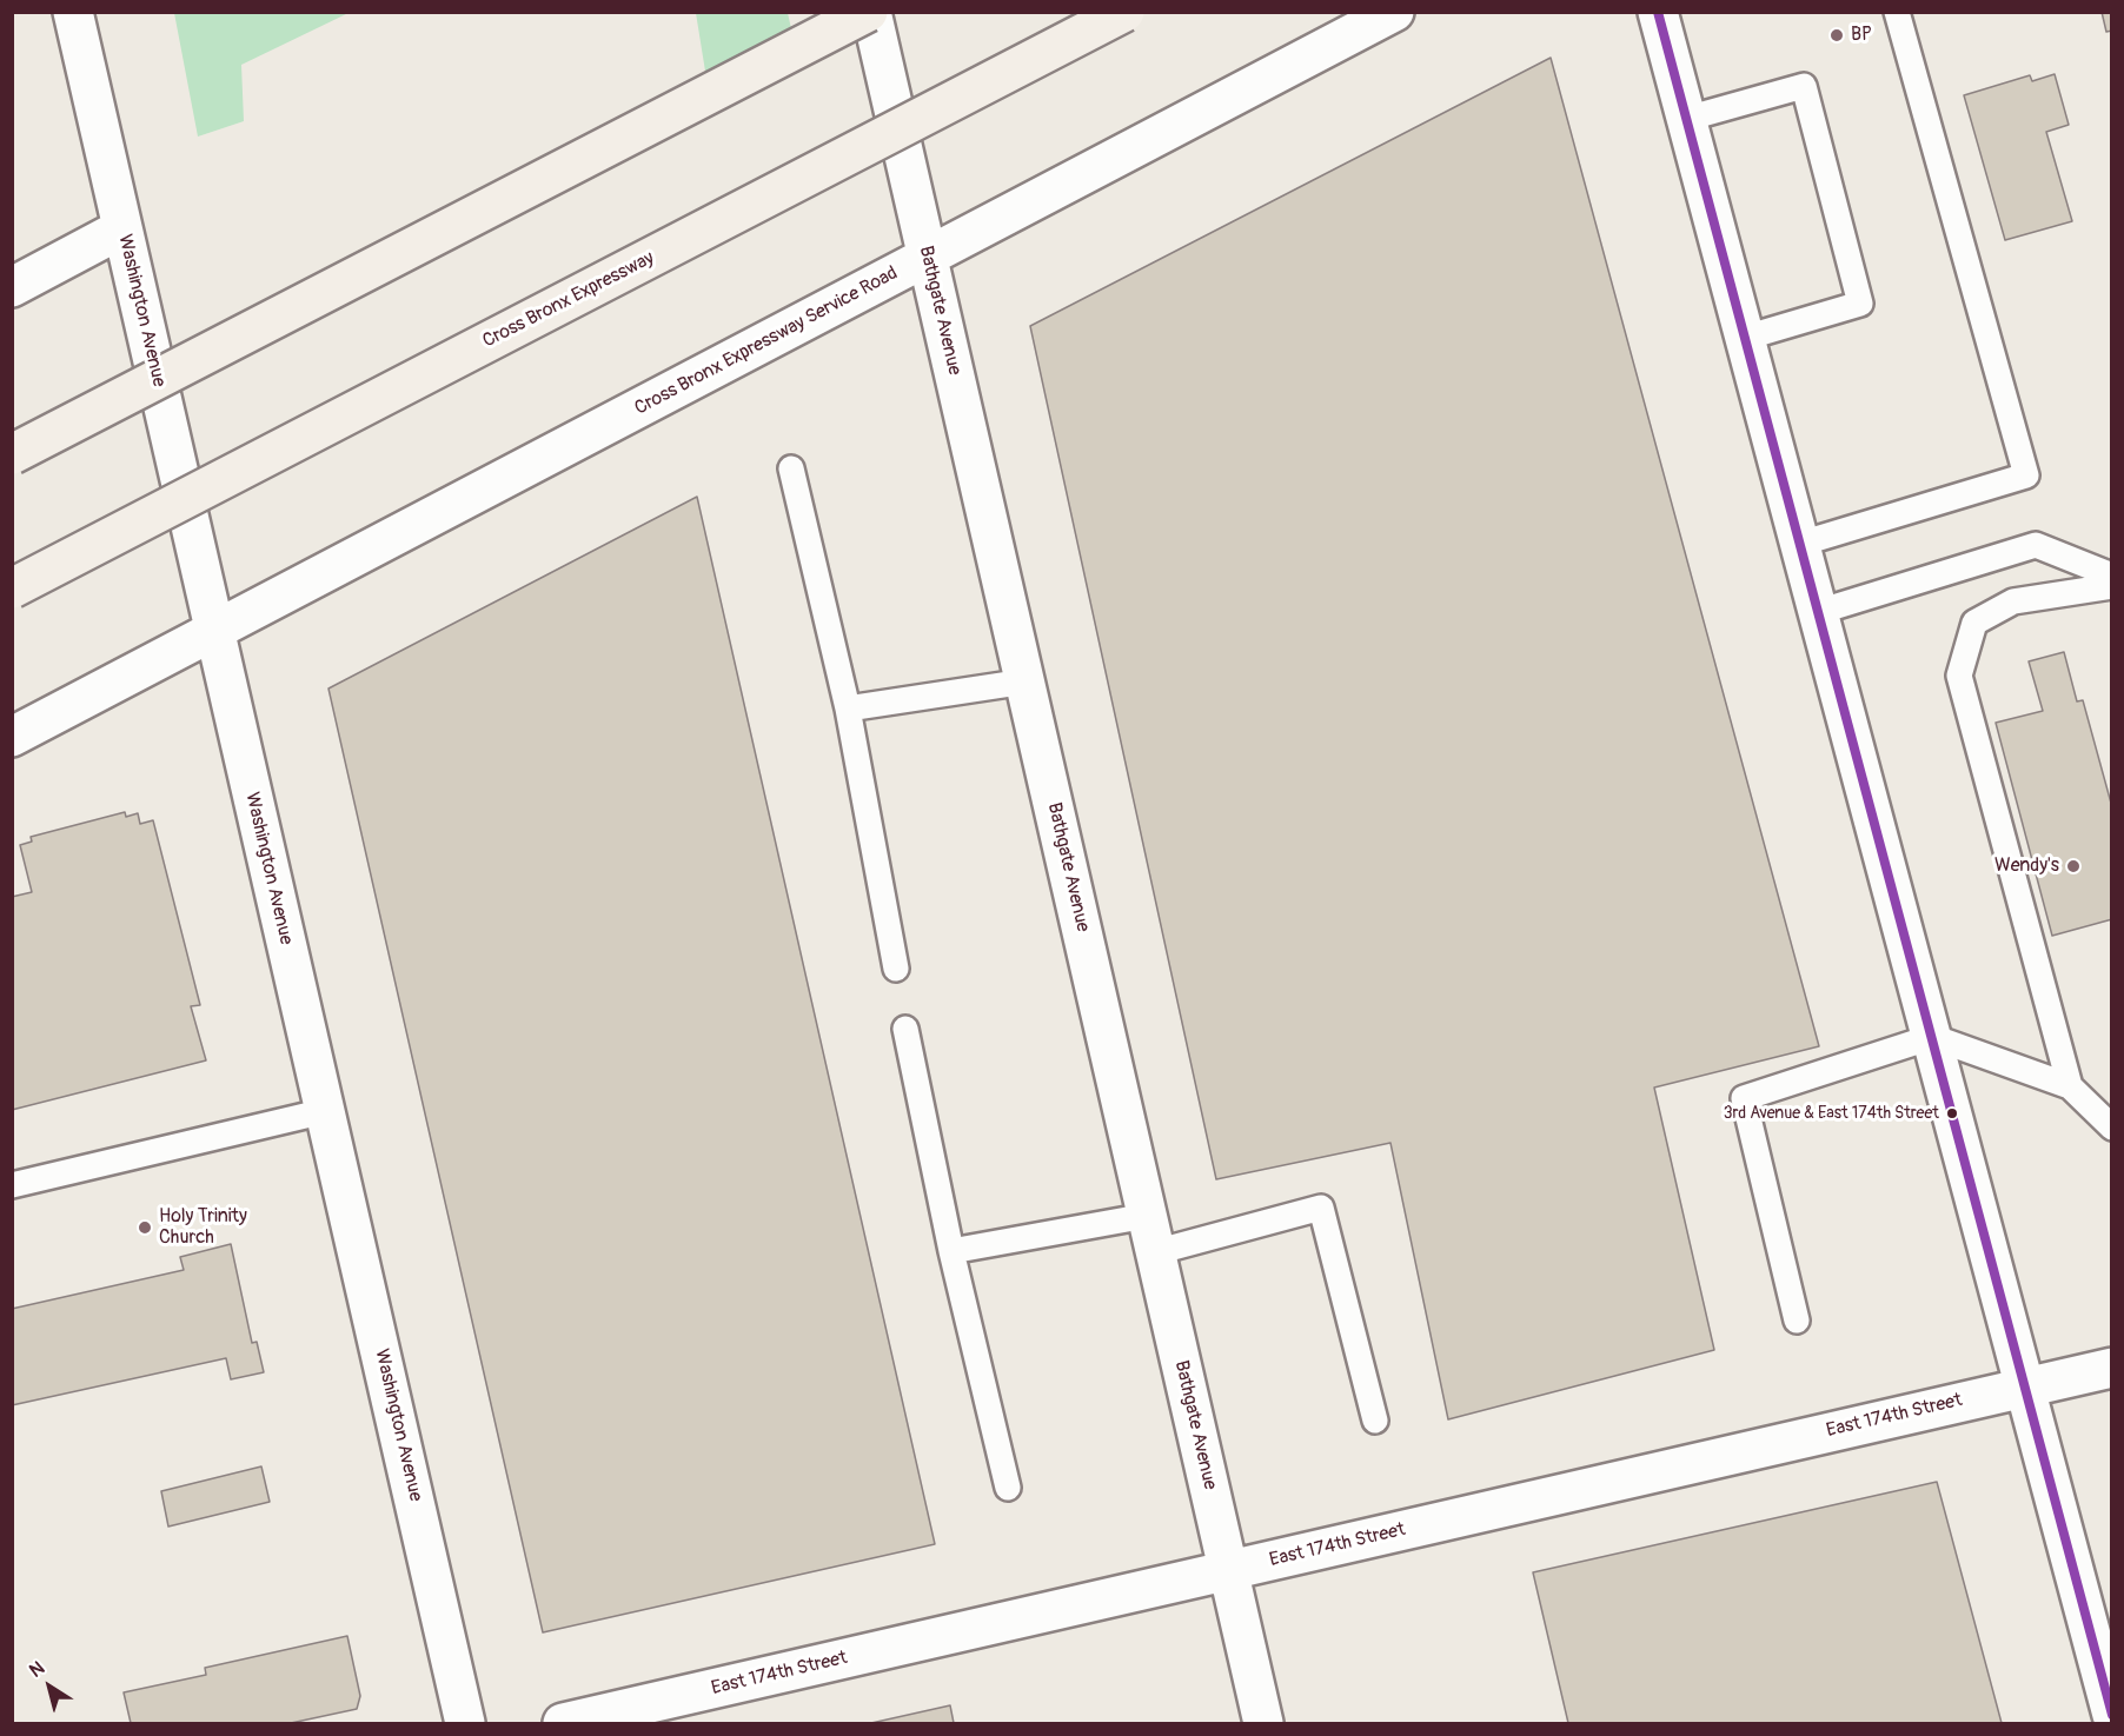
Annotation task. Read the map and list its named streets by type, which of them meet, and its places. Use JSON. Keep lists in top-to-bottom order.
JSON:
{
  "streets": {
    "highway": ["Cross Bronx Expressway"],
    "street": [
      "Washington Avenue",
      "Bathgate Avenue",
      "Cross Bronx Expressway Service Road",
      "East 174th Street"
    ]
  },
  "crossings": [
    ["Washington Avenue", "Cross Bronx Expressway Service Road"],
    ["Bathgate Avenue", "Cross Bronx Expressway Service Road"],
    ["Bathgate Avenue", "East 174th Street"]
  ],
  "places": [
    "BP",
    "Wendy's",
    "3rd Avenue & East 174th Street",
    "Holy Trinity Church"
  ],
  "north": "top left"
}
